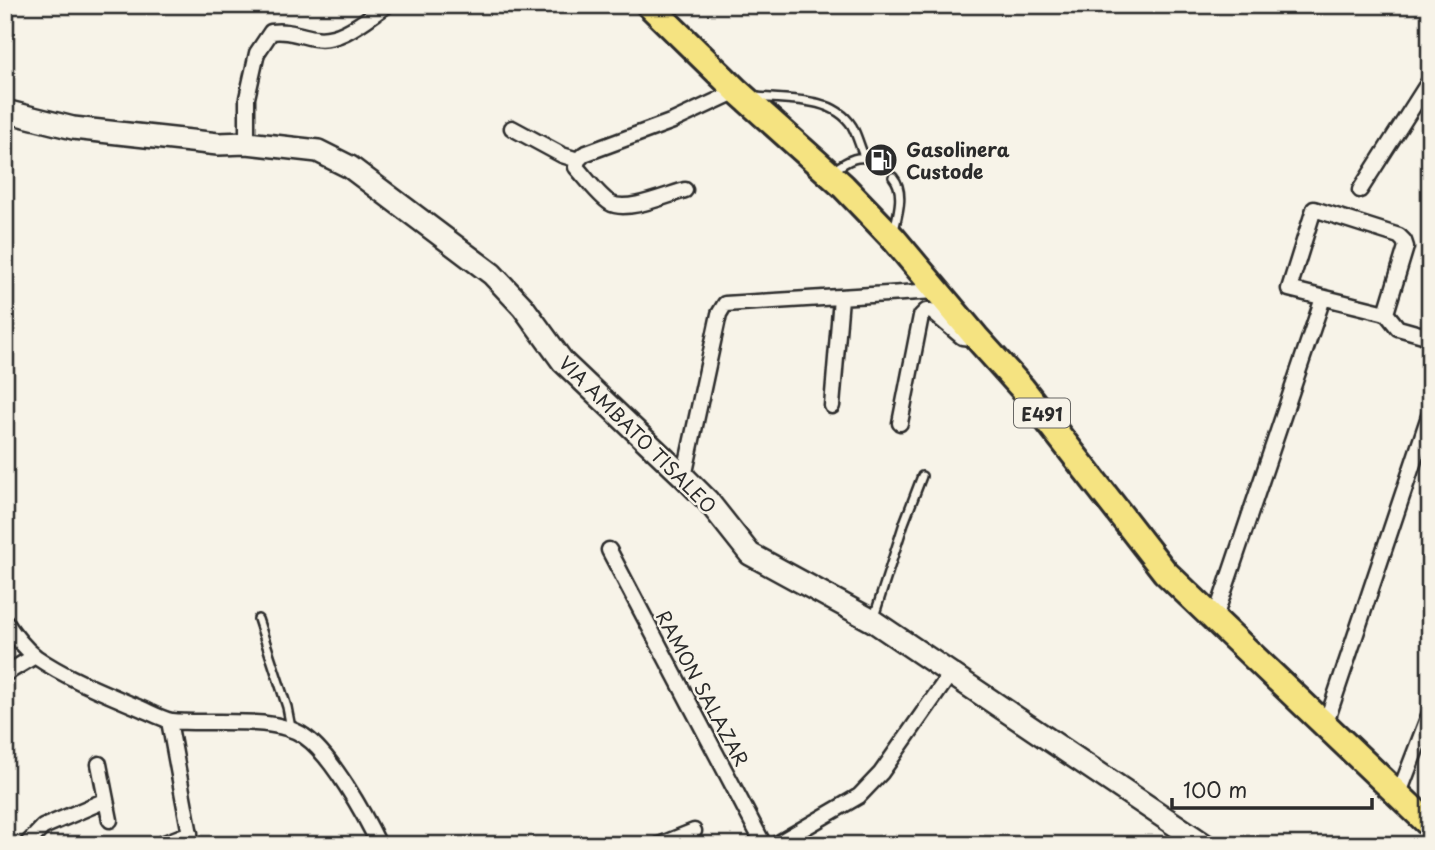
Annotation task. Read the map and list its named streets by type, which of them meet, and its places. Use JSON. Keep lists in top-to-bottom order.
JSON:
{
  "streets": {
    "highway": ["E491"],
    "main road": ["VIA AMBATO TISALEO"],
    "street": ["RAMON SALAZAR"]
  },
  "places": {
    "fuel station": ["Gasolinera Custode"]
  },
  "scale_bar": "100 m"
}
